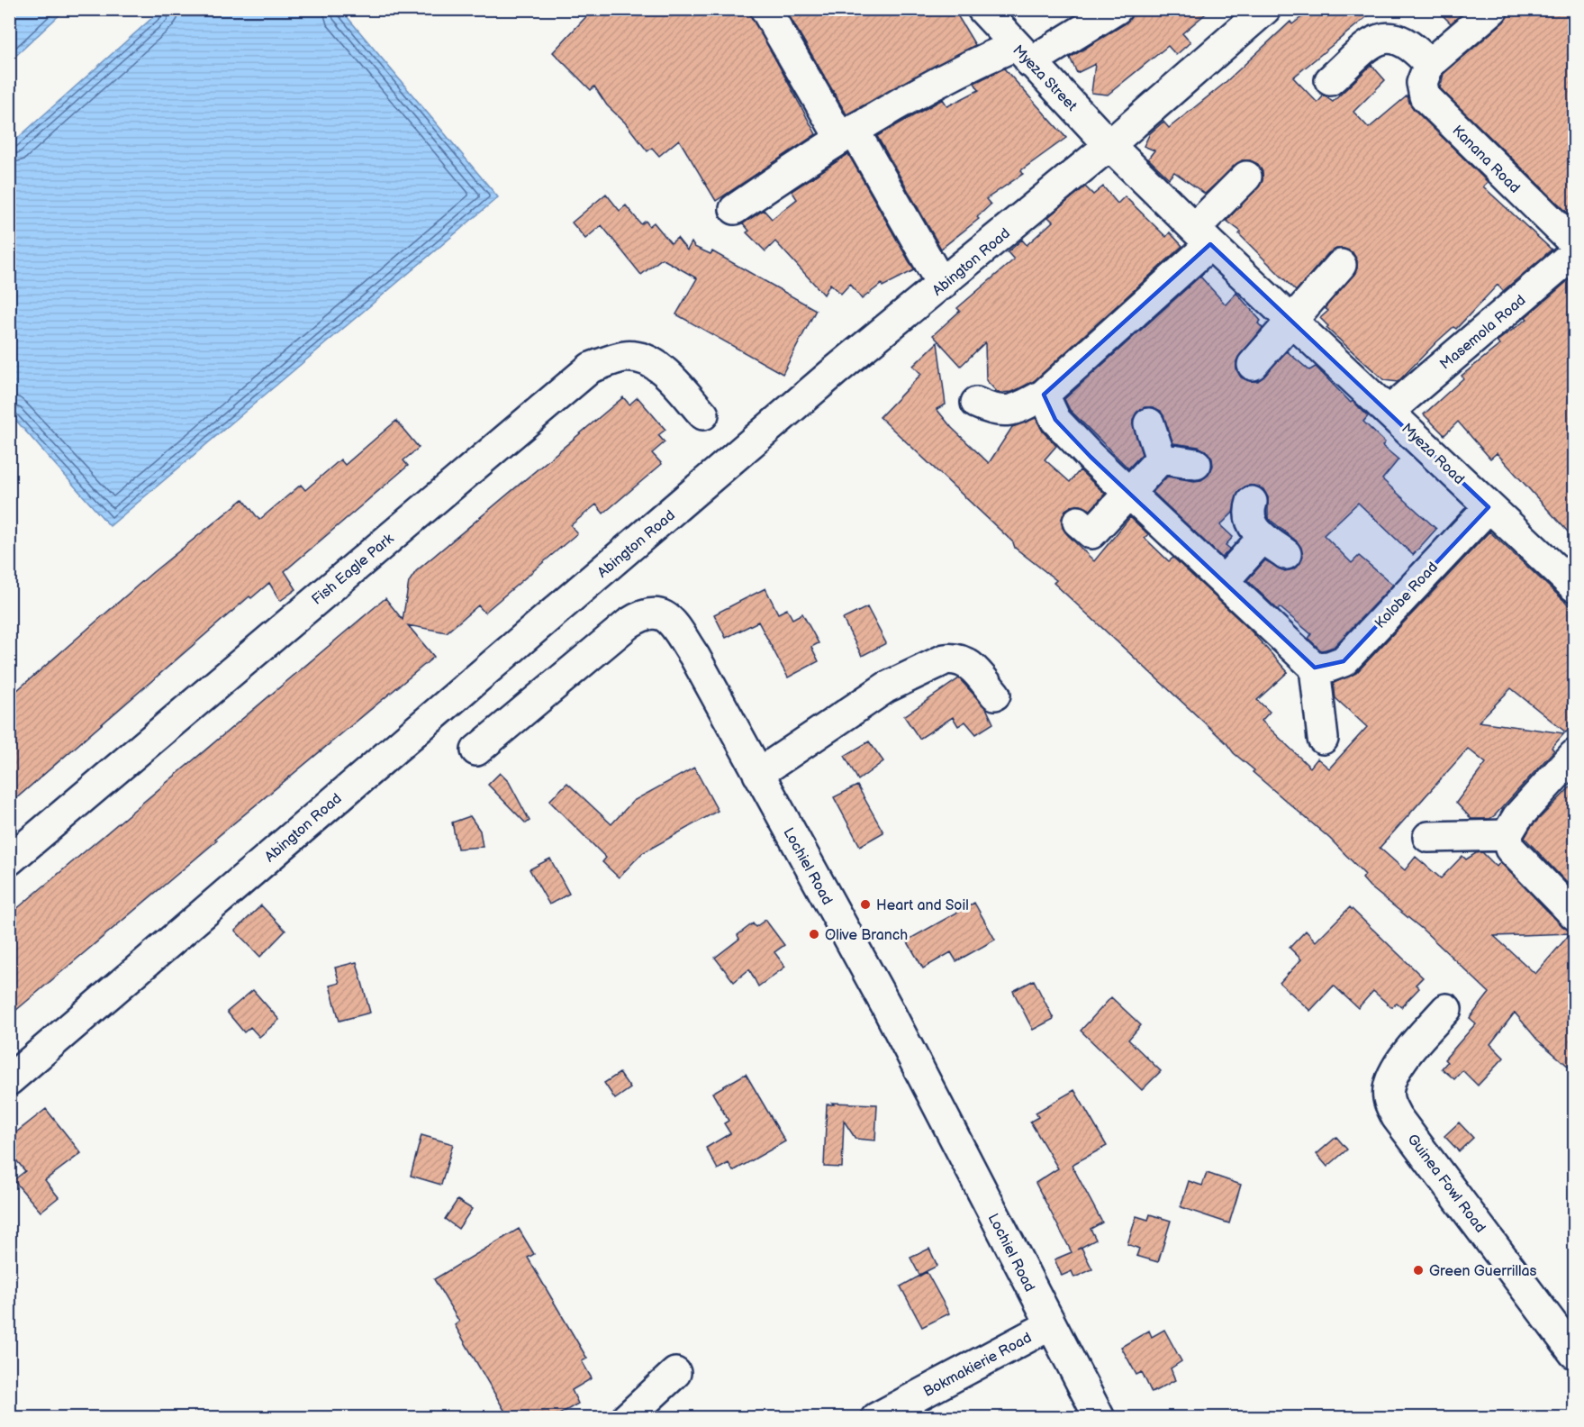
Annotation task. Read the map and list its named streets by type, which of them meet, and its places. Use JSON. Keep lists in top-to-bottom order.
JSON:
{
  "streets": {
    "street": [
      "Myeza Street",
      "Kanana Road",
      "Abington Road",
      "Masemola Road",
      "Myeza Road",
      "Fish Eagle Park",
      "Kolobe Road",
      "Lochiel Road",
      "Guinea Fowl Road",
      "Bokmakierie Road"
    ]
  },
  "crossings": [
    ["Myeza Street", "Abington Road"],
    ["Myeza Street", "Myeza Road"],
    ["Abington Road", "Myeza Road"],
    ["Masemola Road", "Myeza Road"],
    ["Myeza Road", "Kolobe Road"],
    ["Lochiel Road", "Bokmakierie Road"]
  ],
  "places": ["Heart and Soil", "Olive Branch", "Green Guerrillas"]
}
